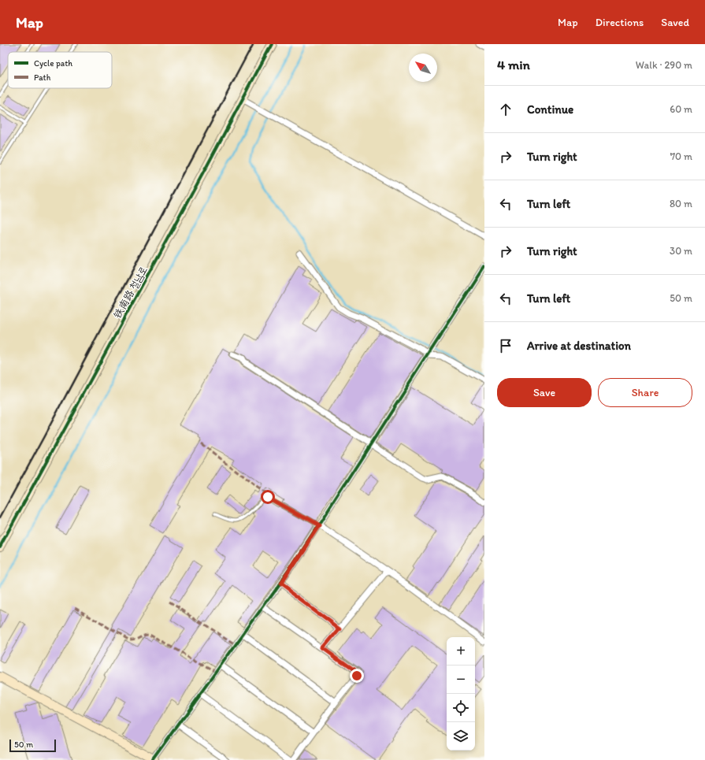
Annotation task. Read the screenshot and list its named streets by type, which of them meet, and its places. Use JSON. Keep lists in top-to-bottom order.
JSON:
{
  "streets": {
    "street": ["铁南路 철남로"]
  },
  "legend": ["Cycle path", "Path"],
  "scale_bar": "50 m",
  "north": "top left",
  "page": {
    "header": "Map",
    "nav": ["Map", "Directions", "Saved"],
    "heading": ["4 min", "Walk · 290 m"],
    "list": [
      ["Continue", "60 m"],
      ["Turn right", "70 m"],
      ["Turn left", "80 m"],
      ["Turn right", "30 m"],
      ["Turn left", "50 m"],
      "Arrive at destination"
    ],
    "buttons": ["Save", "Share"],
    "map_buttons": ["+", "−"],
    "scale": "50 m"
  }
}
